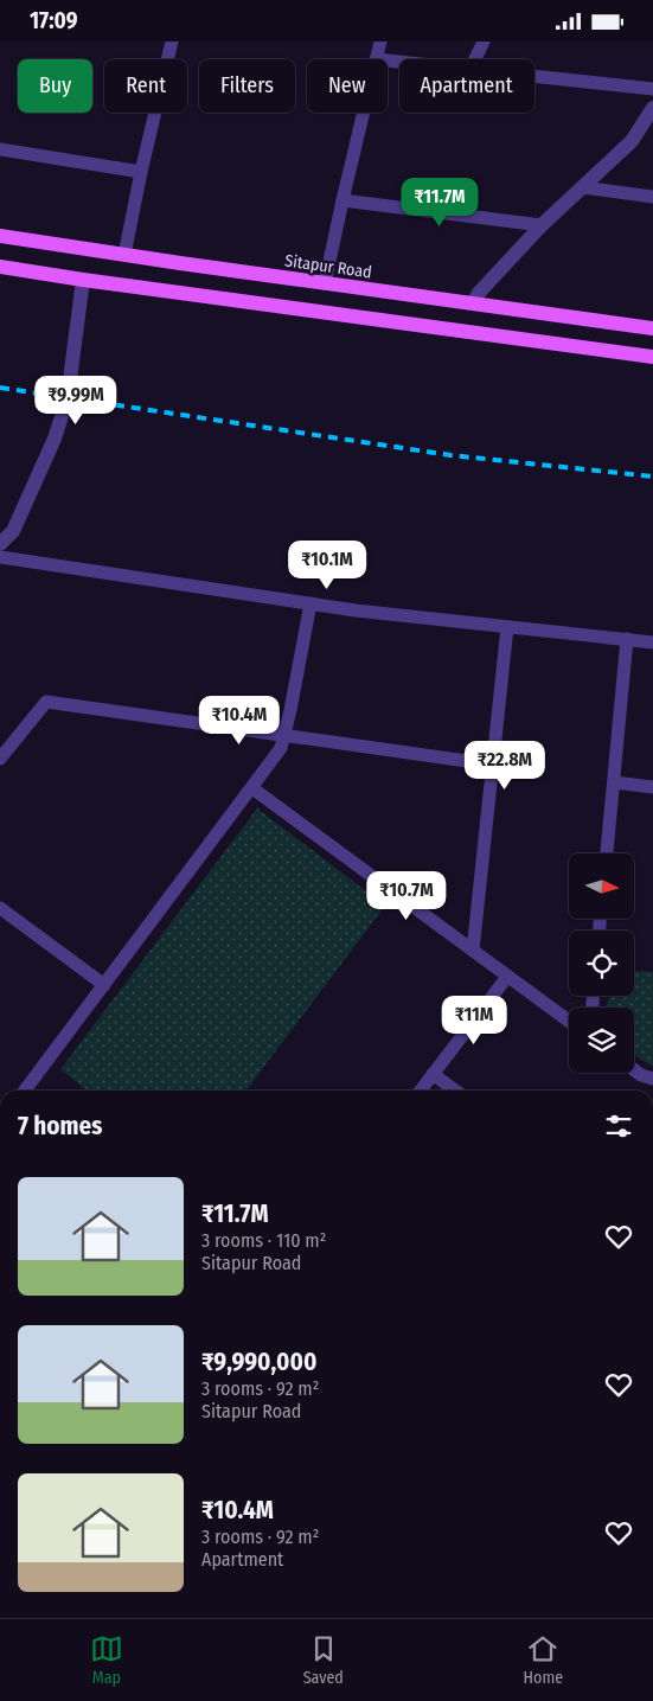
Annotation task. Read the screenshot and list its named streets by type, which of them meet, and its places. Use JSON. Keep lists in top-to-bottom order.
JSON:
{
  "streets": {
    "main road": ["Sitapur Road"]
  },
  "north": "right",
  "page": {
    "status": "17:09",
    "chip": [
      "Buy",
      "Rent",
      "Filters",
      "New",
      "Apartment"
    ],
    "price": [
      "₹11.7M",
      "₹9.99M",
      "₹10.1M",
      "₹10.4M",
      "₹22.8M",
      "₹10.7M",
      "₹11M"
    ],
    "heading": "7 homes",
    "list": [
      {
        "name": "₹11.7M",
        "note": "3 rooms · 110 m² · Sitapur Road"
      },
      {
        "name": "₹9,990,000",
        "note": "3 rooms · 92 m² · Sitapur Road"
      },
      {
        "name": "₹10.4M",
        "note": "3 rooms · 92 m² · Apartment"
      }
    ],
    "tabs": ["Map", "Saved", "Home"]
  }
}
